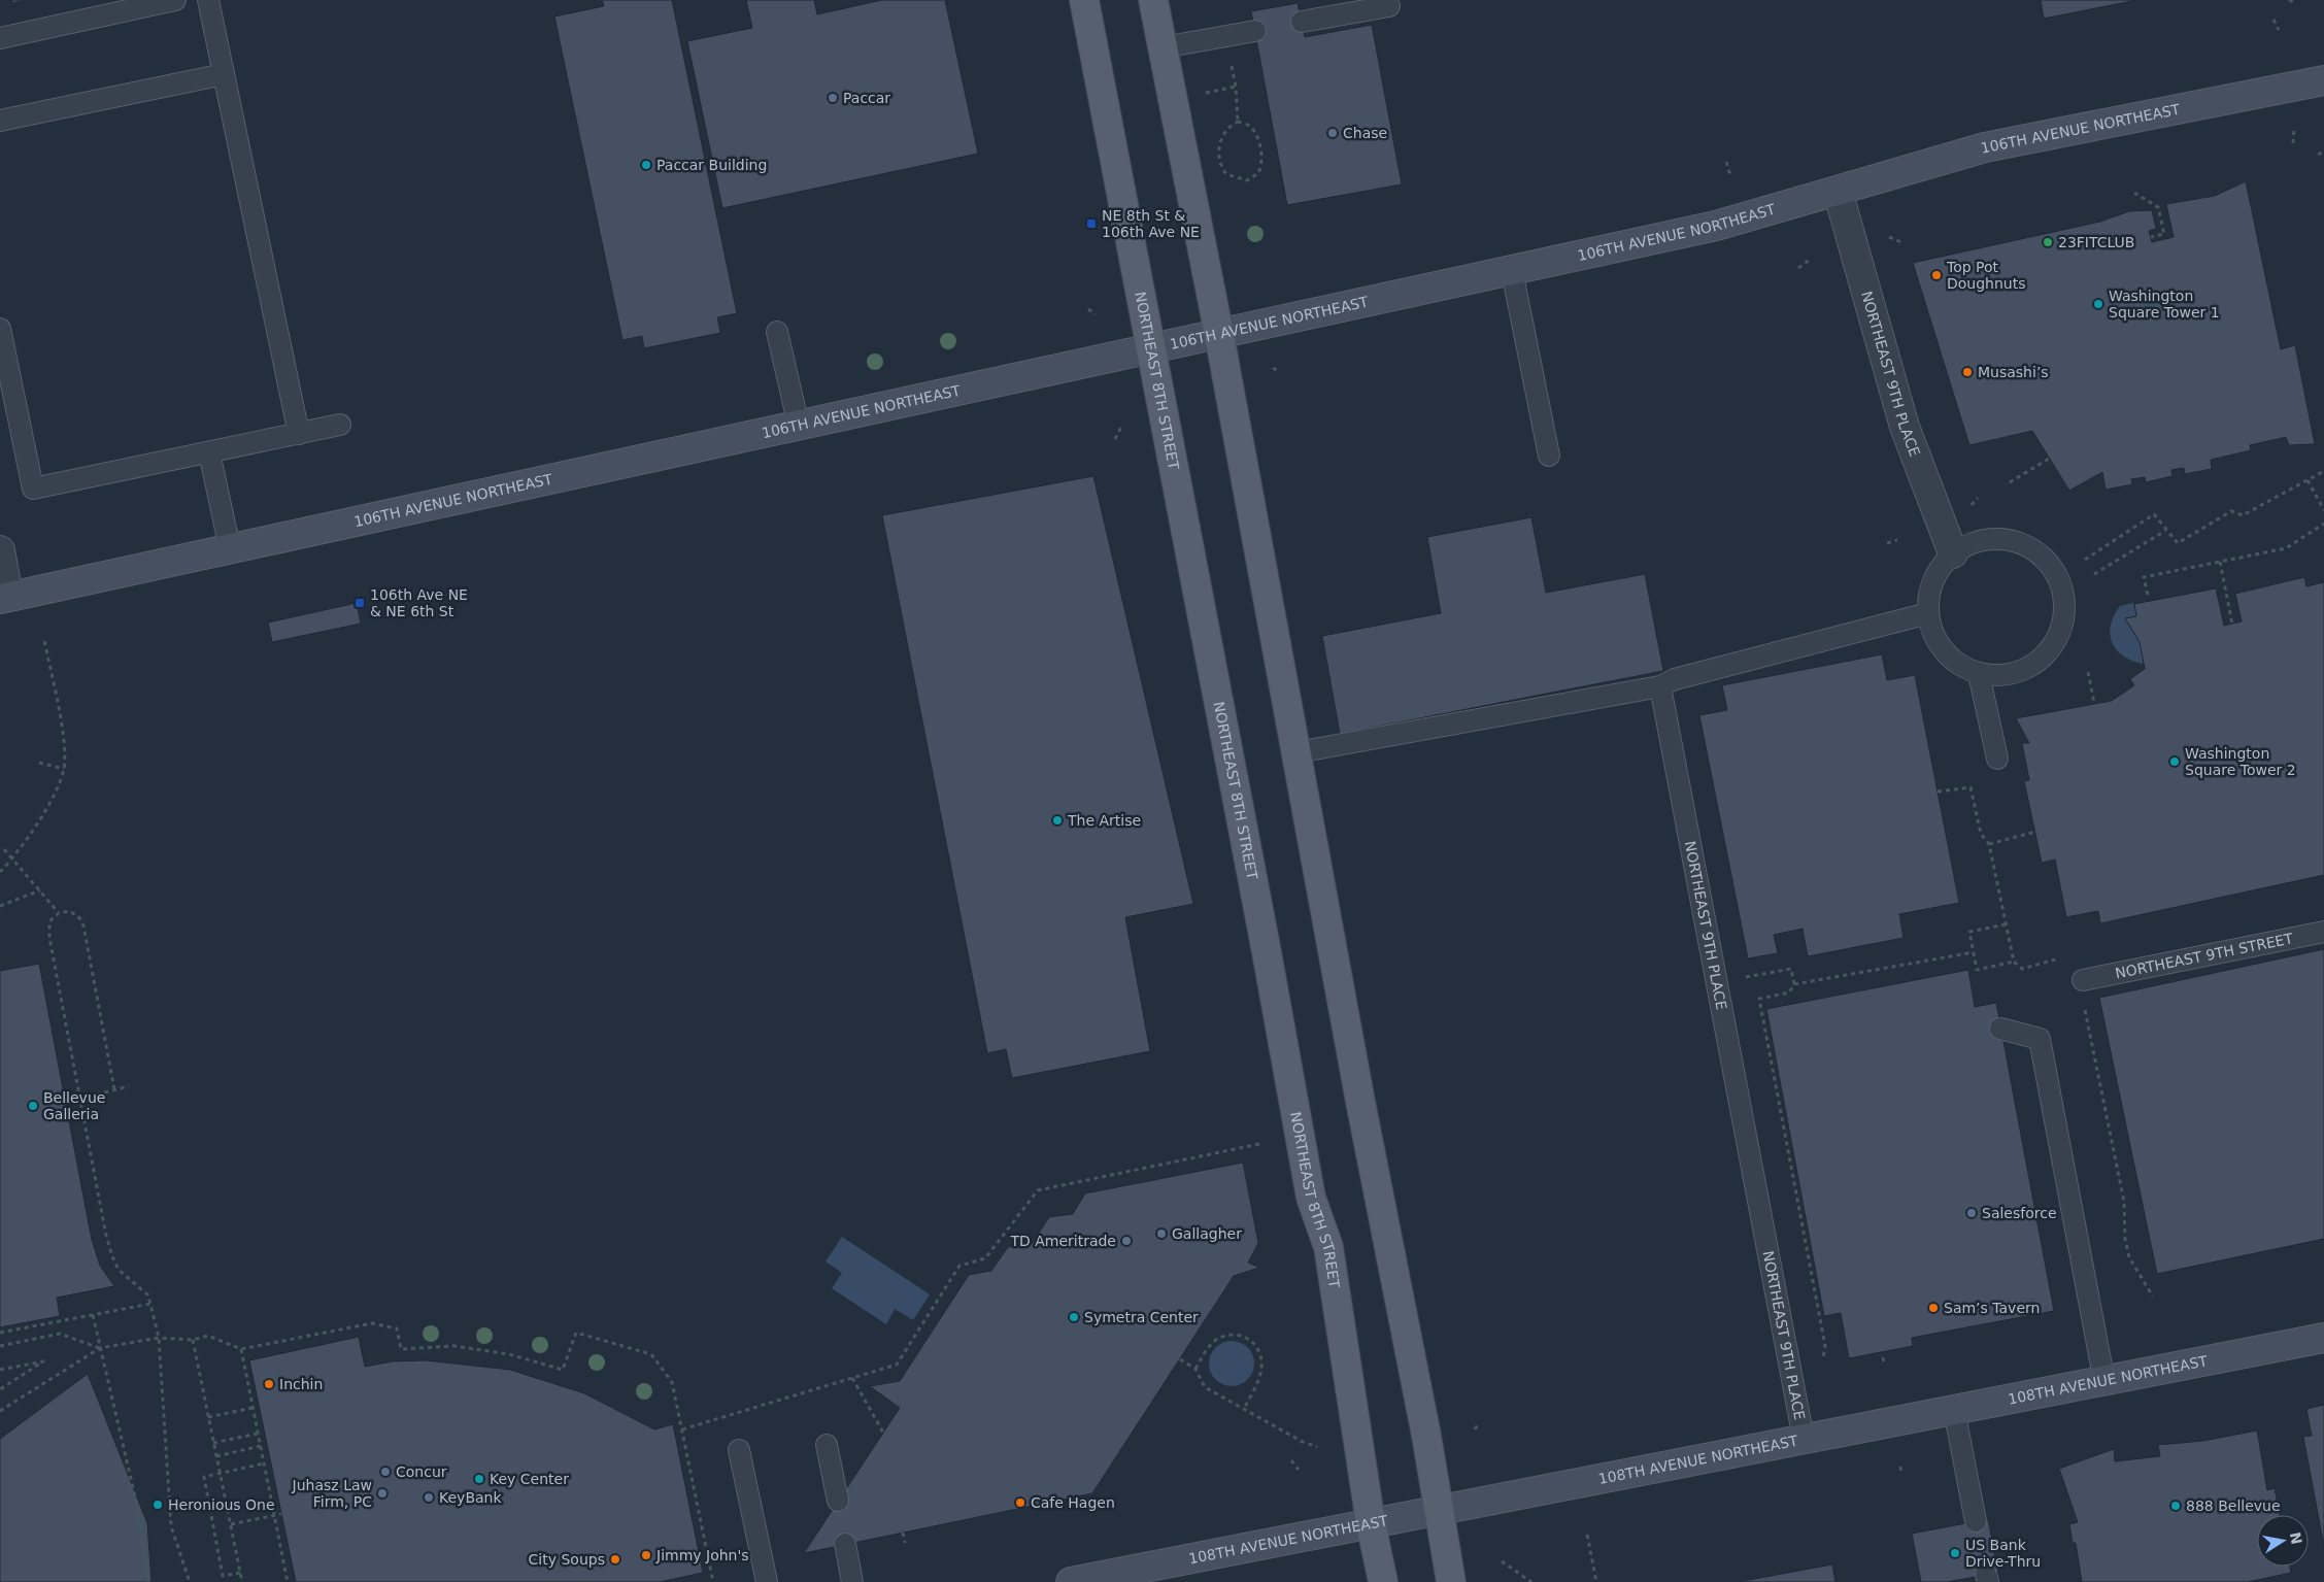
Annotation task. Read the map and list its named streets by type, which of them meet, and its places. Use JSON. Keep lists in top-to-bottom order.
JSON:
{
  "streets": {
    "main road": ["NORTHEAST 8TH STREET"],
    "street": ["106TH AVENUE NORTHEAST", "NORTHEAST 9TH PLACE", "108TH AVENUE NORTHEAST"],
    "lane": ["NORTHEAST 9TH STREET"]
  },
  "crossings": [
    ["106TH AVENUE NORTHEAST", "NORTHEAST 9TH PLACE"],
    ["106TH AVENUE NORTHEAST", "NORTHEAST 8TH STREET"],
    ["NORTHEAST 9TH PLACE", "108TH AVENUE NORTHEAST"],
    ["NORTHEAST 8TH STREET", "108TH AVENUE NORTHEAST"]
  ],
  "places": {
    "other": [
      "Paccar",
      "Chase",
      "Paccar Building",
      "23FITCLUB",
      "Top Pot Doughnuts",
      "Washington Square Tower 1",
      "Musashi’s",
      "Washington Square Tower 2",
      "The Artise",
      "Bellevue Galleria",
      "Salesforce",
      "Gallagher",
      "TD Ameritrade",
      "Sam’s Tavern",
      "Symetra Center",
      "Inchin",
      "Concur",
      "Key Center",
      "Juhasz Law Firm, PC",
      "KeyBank",
      "Cafe Hagen",
      "Heronious One",
      "888 Bellevue",
      "US Bank Drive-Thru",
      "Jimmy John's",
      "City Soups"
    ],
    "transit": ["NE 8th St & 106th Ave NE", "106th Ave NE & NE 6th St"]
  },
  "north": "right"
}
